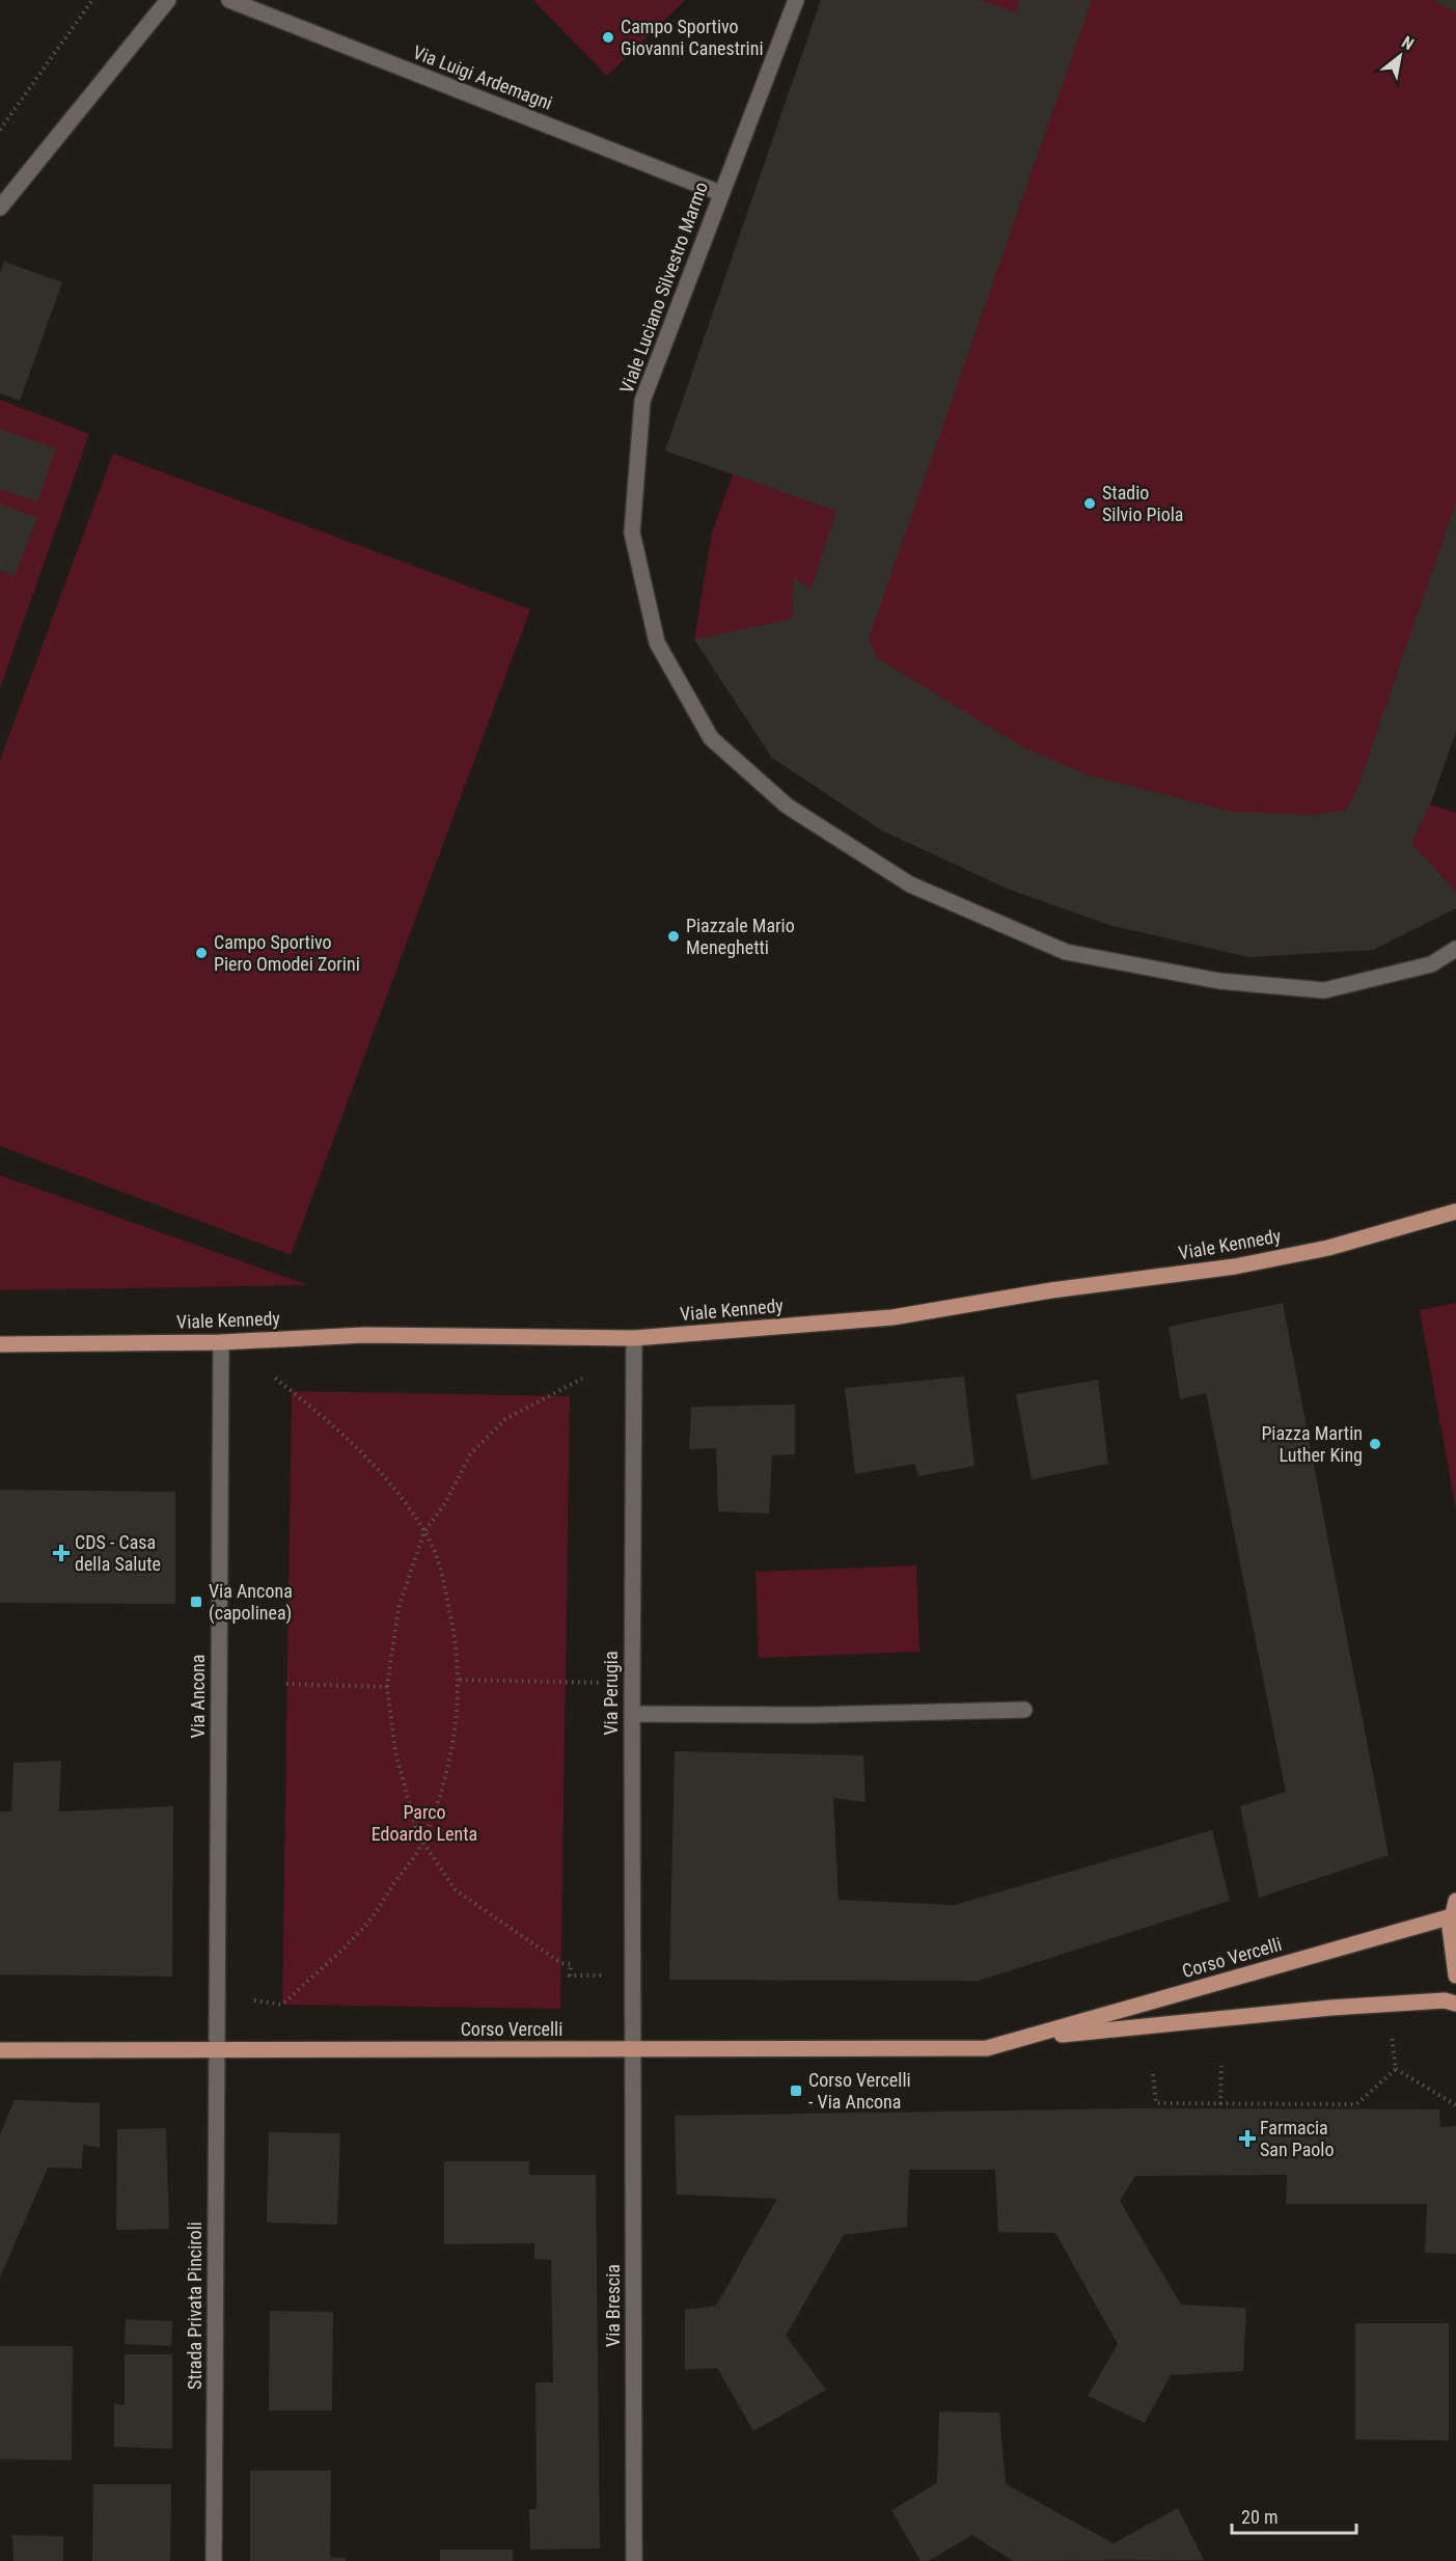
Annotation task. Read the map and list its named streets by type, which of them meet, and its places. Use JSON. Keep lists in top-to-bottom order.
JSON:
{
  "streets": {
    "main road": ["Viale Kennedy", "Corso Vercelli"],
    "street": [
      "Via Luigi Ardemagni",
      "Viale Luciano Silvestro Marmo",
      "Via Perugia",
      "Via Ancona",
      "Strada Privata Pinciroli",
      "Via Brescia"
    ]
  },
  "crossings": [
    ["Via Luigi Ardemagni", "Viale Luciano Silvestro Marmo"],
    ["Viale Kennedy", "Via Perugia"],
    ["Viale Kennedy", "Via Ancona"],
    ["Via Perugia", "Corso Vercelli"],
    ["Via Perugia", "Via Brescia"],
    ["Via Ancona", "Corso Vercelli"],
    ["Via Ancona", "Strada Privata Pinciroli"],
    ["Corso Vercelli", "Strada Privata Pinciroli"],
    ["Corso Vercelli", "Via Brescia"]
  ],
  "parks": ["Parco Edoardo Lenta"],
  "places": {
    "other": [
      "Campo Sportivo Giovanni Canestrini",
      "Stadio Silvio Piola",
      "Piazzale Mario Meneghetti",
      "Campo Sportivo Piero Omodei Zorini",
      "Piazza Martin Luther King"
    ],
    "health": ["CDS - Casa della Salute", "Farmacia San Paolo"],
    "transit": ["Via Ancona (capolinea)", "Corso Vercelli - Via Ancona"]
  },
  "scale_bar": "20 m",
  "north": "top right"
}
